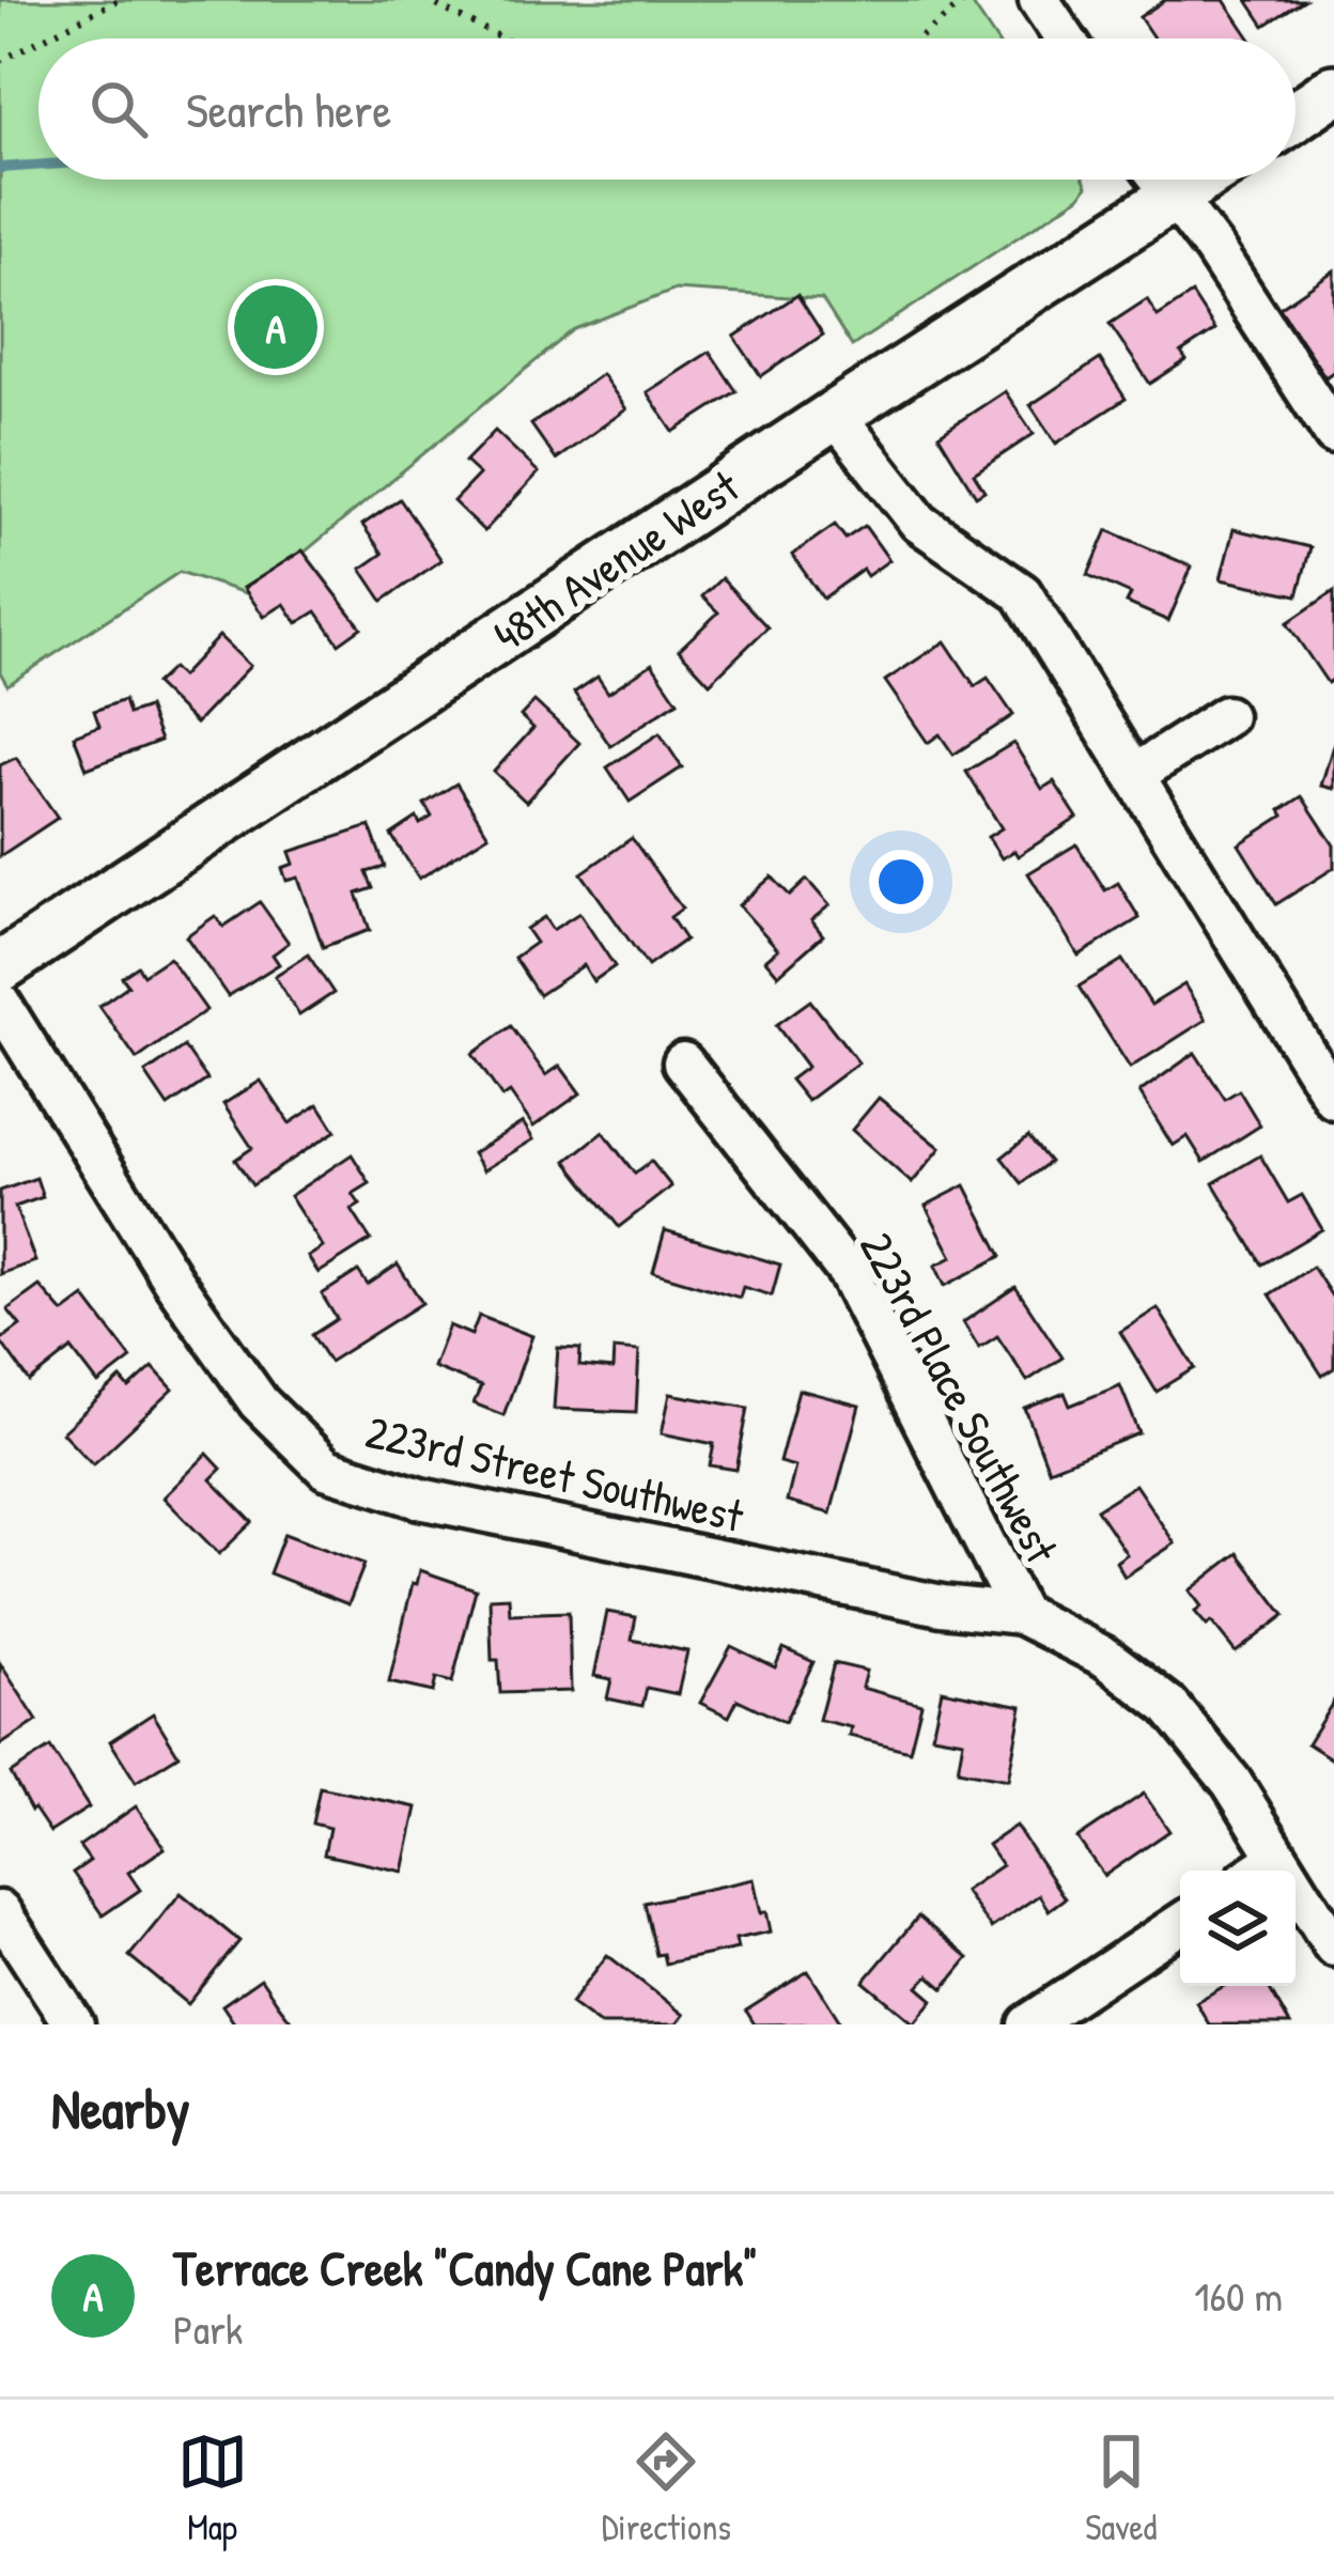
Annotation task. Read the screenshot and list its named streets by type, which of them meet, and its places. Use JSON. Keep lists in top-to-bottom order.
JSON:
{
  "streets": {
    "main road": ["48th Avenue West"],
    "street": ["223rd Place Southwest", "223rd Street Southwest"]
  },
  "crossings": [
    ["223rd Place Southwest", "223rd Street Southwest"]
  ],
  "page": {
    "search": "Search here",
    "pins": "A",
    "heading": "Nearby",
    "list": [
      {
        "mark": "A",
        "name": "Terrace Creek \"Candy Cane Park\"",
        "note": "Park",
        "value": "160 m"
      }
    ],
    "nav": ["Map", "Directions", "Saved"]
  }
}
